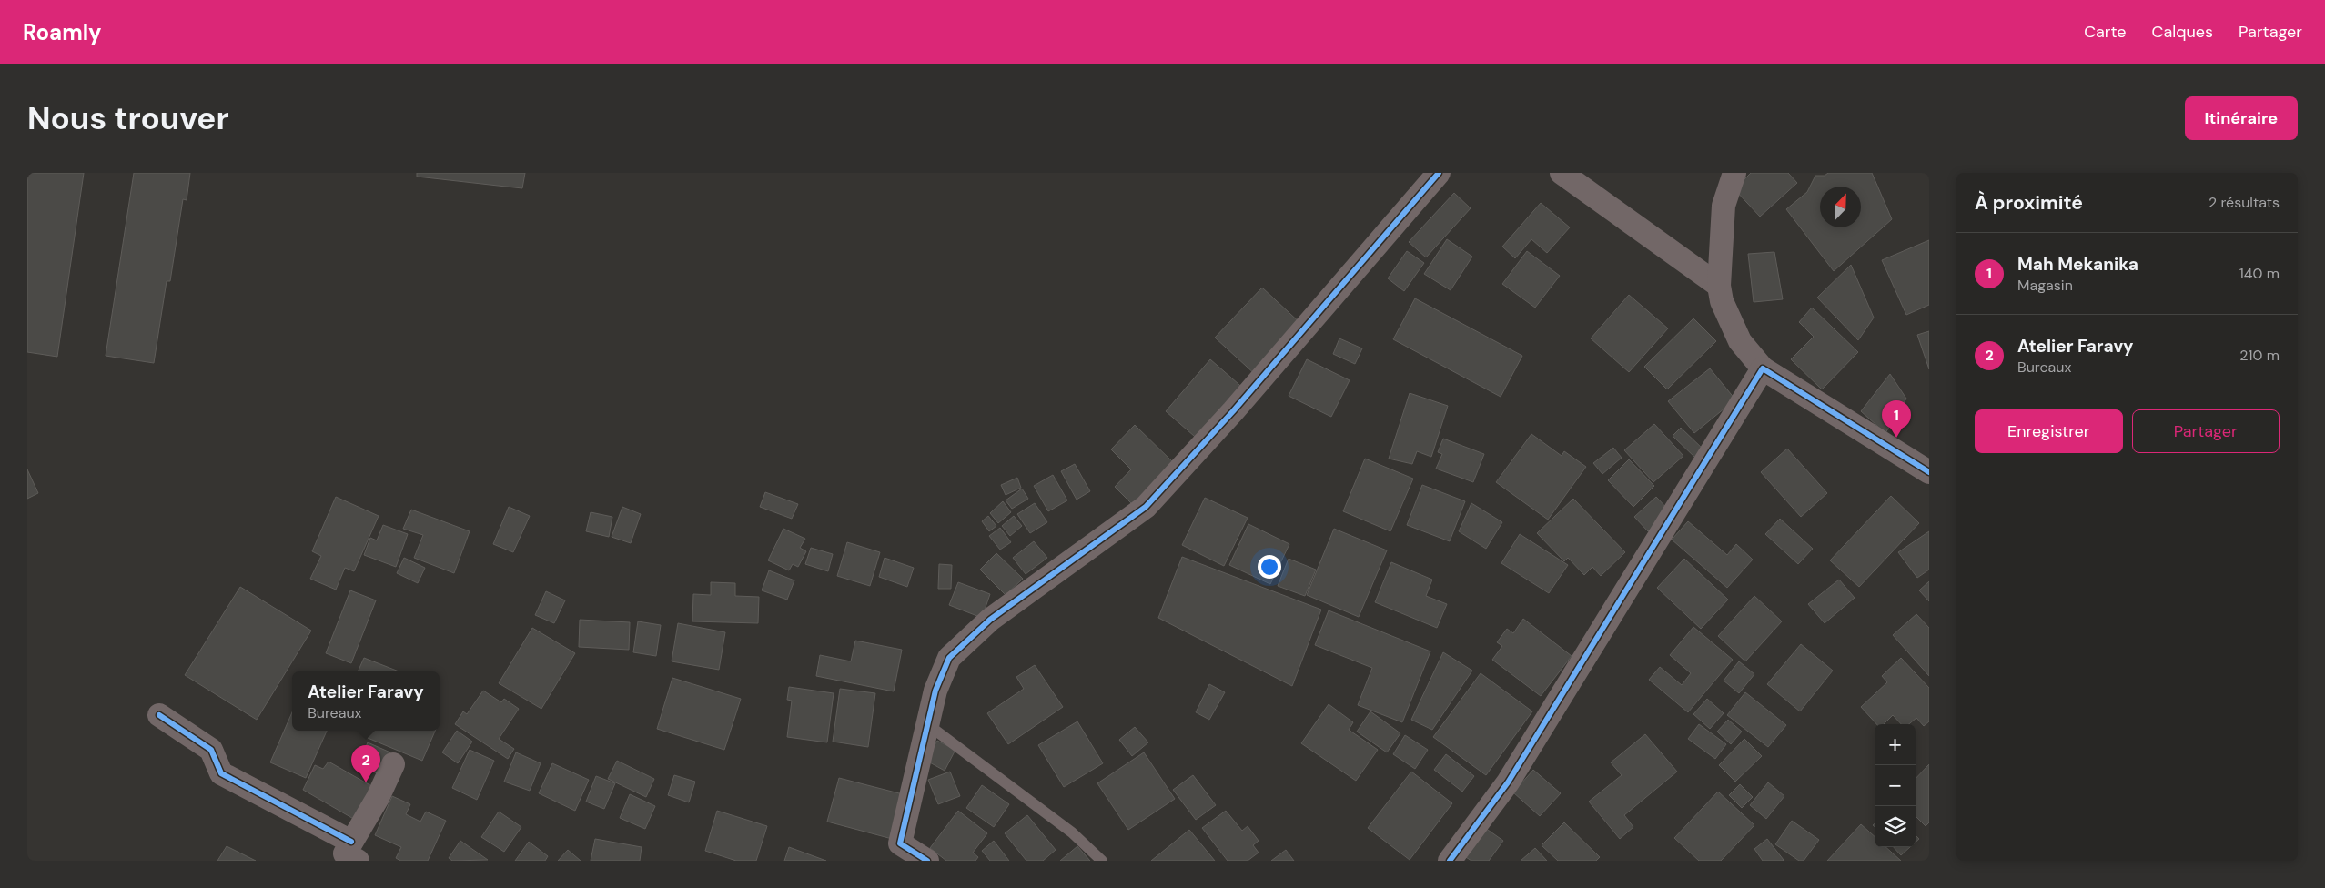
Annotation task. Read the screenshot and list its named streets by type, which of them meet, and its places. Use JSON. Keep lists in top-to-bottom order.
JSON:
{
  "north": "top right",
  "page": {
    "header": "Roamly",
    "nav": ["Carte", "Calques", "Partager"],
    "buttons": [
      "Itinéraire",
      ["Enregistrer", "Partager"]
    ],
    "title": "Nous trouver",
    "heading": ["À proximité", "2 résultats"],
    "list": [
      {
        "mark": "1",
        "name": "Mah Mekanika",
        "note": "Magasin",
        "value": "140 m"
      },
      {
        "mark": "2",
        "name": "Atelier Faravy",
        "note": "Bureaux",
        "value": "210 m"
      }
    ],
    "pins": ["1", "2"],
    "popup": ["Atelier Faravy", "Bureaux"],
    "map_buttons": ["+", "−"]
  }
}
